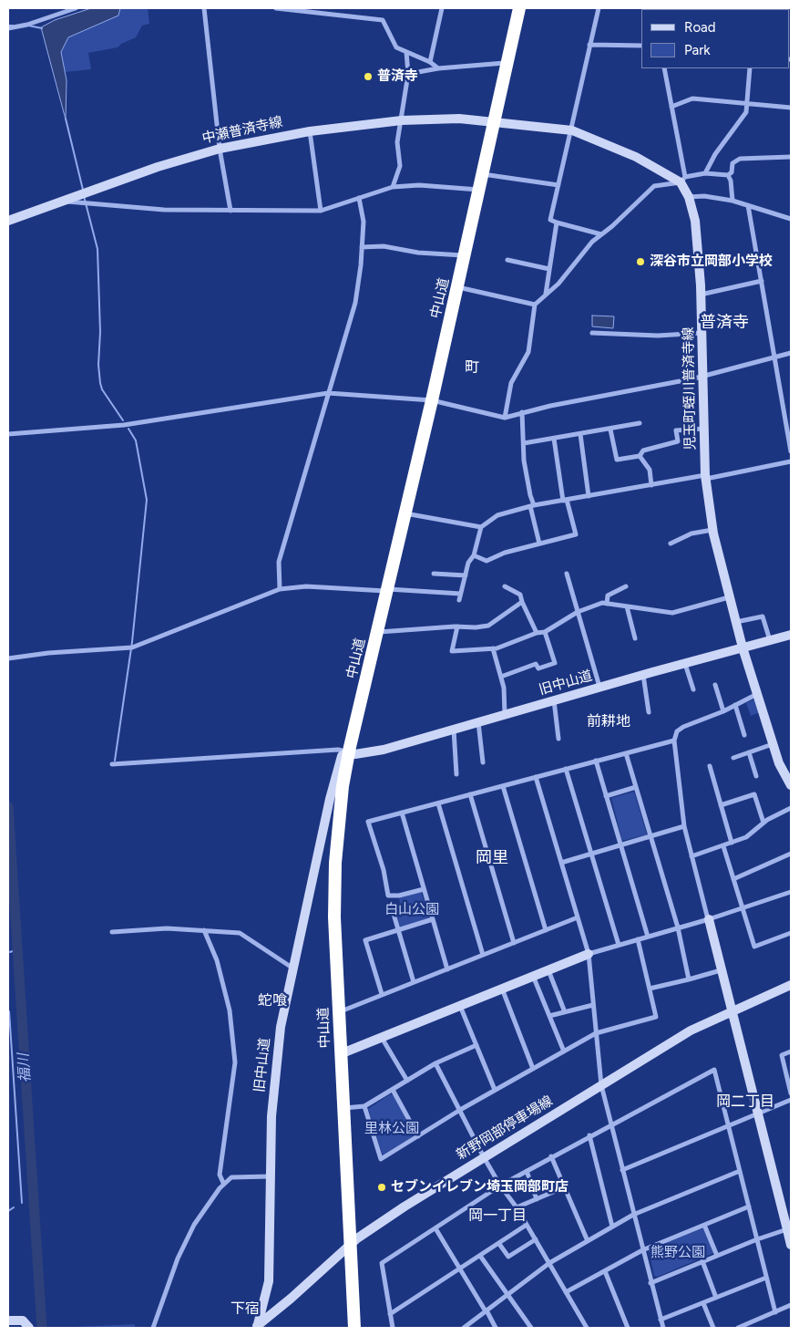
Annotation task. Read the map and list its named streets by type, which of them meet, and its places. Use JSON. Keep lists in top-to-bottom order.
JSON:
{
  "streets": {
    "highway": ["中山道"],
    "main road": [
      "中瀬普済寺線",
      "児玉町蛭川普済寺線",
      "旧中山道",
      "新野岡部停車場線"
    ]
  },
  "crossings": [
    ["中瀬普済寺線", "中山道"],
    ["中山道", "旧中山道"],
    ["中山道", "新野岡部停車場線"],
    ["児玉町蛭川普済寺線", "旧中山道"],
    ["旧中山道", "新野岡部停車場線"]
  ],
  "districts": [
    "普済寺",
    "町",
    "前耕地",
    "岡里",
    "蛇喰",
    "岡二丁目",
    "岡一丁目",
    "下宿"
  ],
  "water": ["福川"],
  "parks": ["白山公園", "里林公園", "熊野公園"],
  "places": ["普済寺", "深谷市立岡部小学校", "セブンイレブン埼玉岡部町店"],
  "legend": ["Road", "Park"]
}
